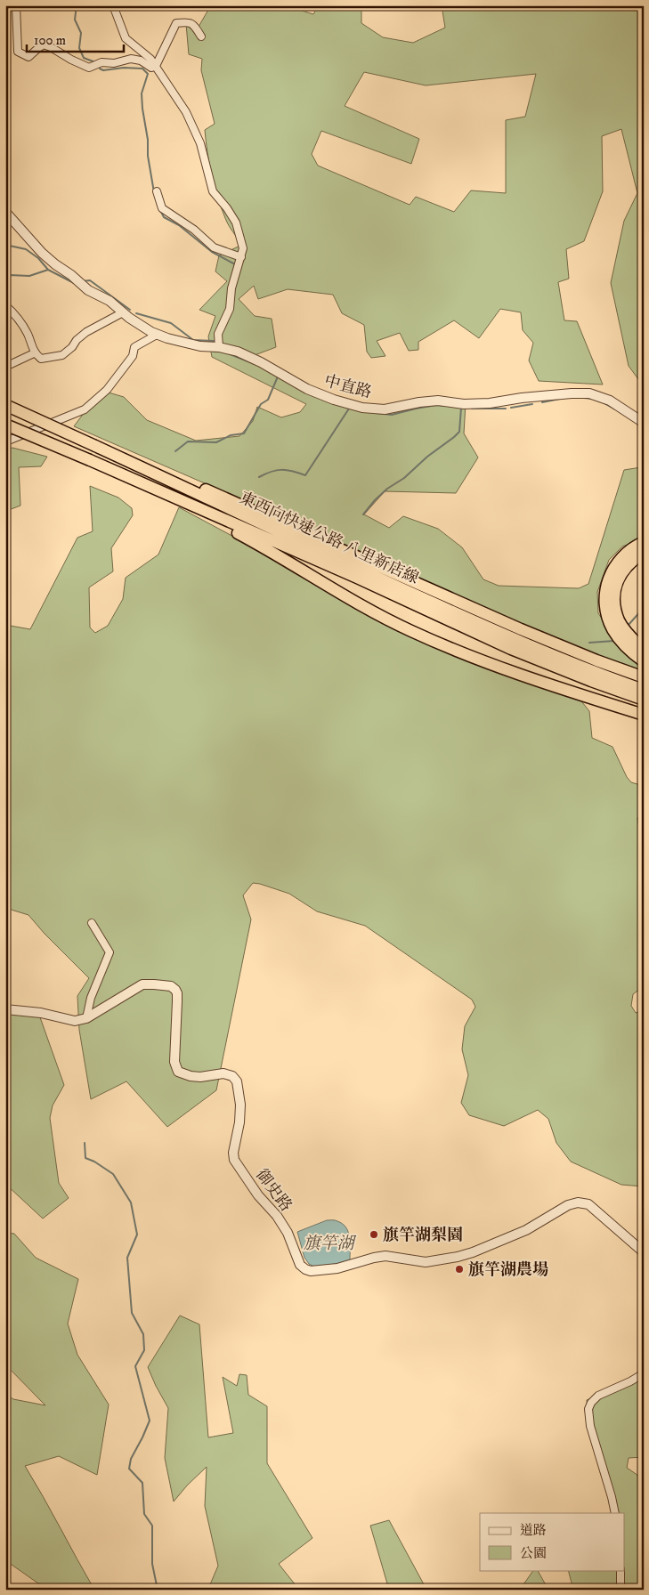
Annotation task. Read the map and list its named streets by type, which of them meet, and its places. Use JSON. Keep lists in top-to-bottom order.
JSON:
{
  "streets": {
    "highway": ["東西向快速公路 八里新店線"],
    "street": ["中直路", "御史路"]
  },
  "water": ["旗竿湖"],
  "places": ["旗竿湖梨園", "旗竿湖農場"],
  "legend": ["道路", "公園"],
  "scale_bar": "100 m"
}
